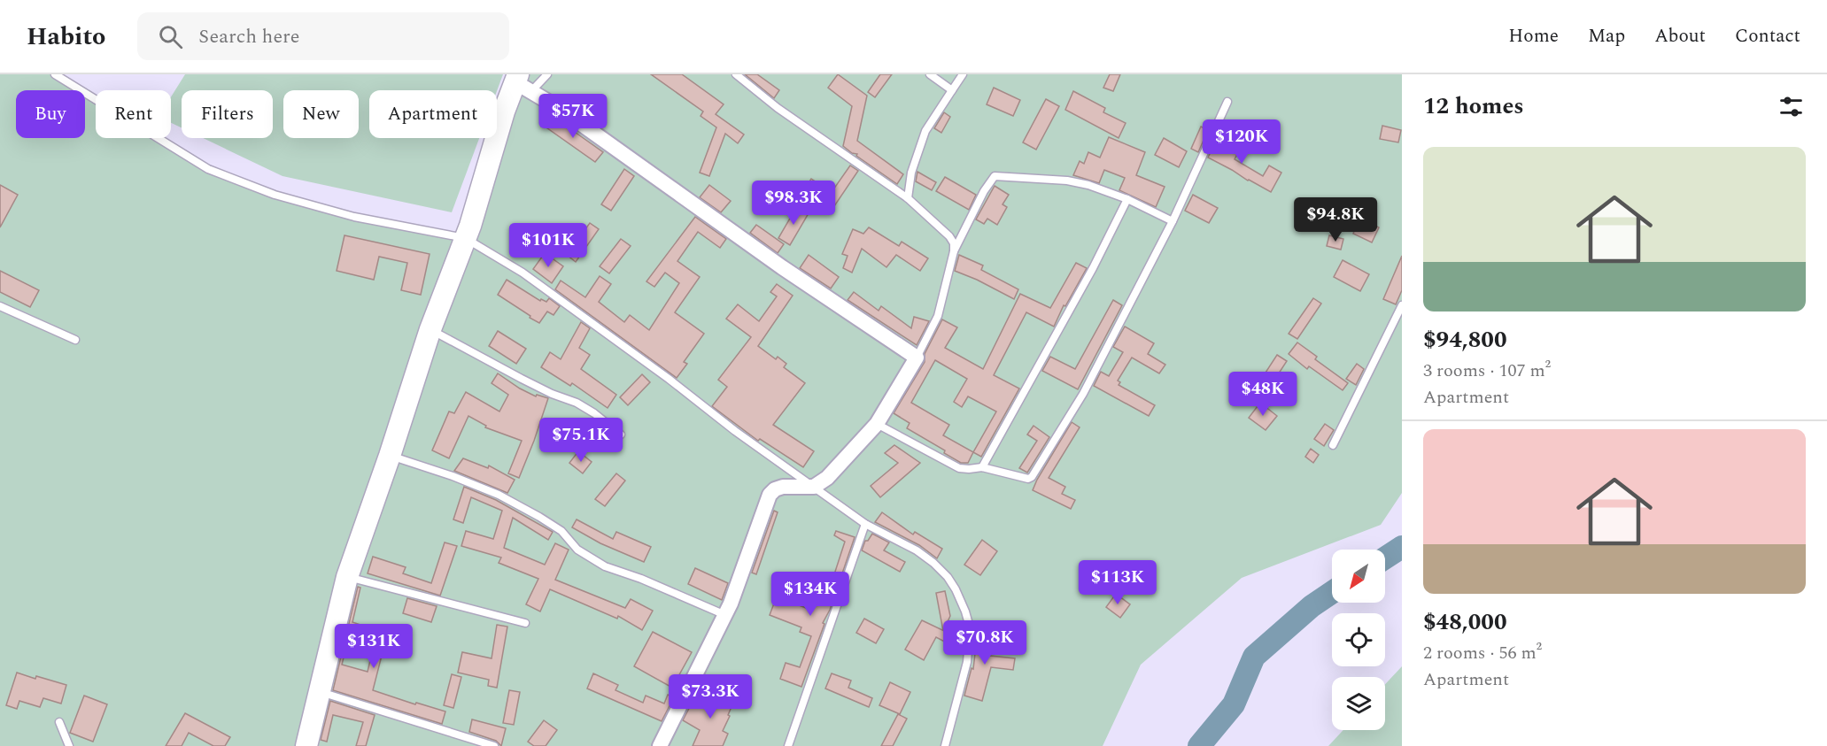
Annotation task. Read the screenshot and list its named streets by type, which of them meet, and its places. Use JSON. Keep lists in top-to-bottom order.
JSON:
{
  "north": "bottom left",
  "page": {
    "header": "Habito",
    "search": "Search here",
    "nav": [
      "Home",
      "Map",
      "About",
      "Contact"
    ],
    "heading": "12 homes",
    "chip": [
      "Buy",
      "Rent",
      "Filters",
      "New",
      "Apartment"
    ],
    "price": [
      "$57K",
      "$120K",
      "$98.3K",
      "$94.8K",
      "$101K",
      "$48K",
      "$75.1K",
      "$113K",
      "$134K",
      "$70.8K",
      "$131K",
      "$73.3K"
    ],
    "list": [
      {
        "name": "$94,800",
        "note": "3 rooms · 107 m² · Apartment"
      },
      {
        "name": "$48,000",
        "note": "2 rooms · 56 m² · Apartment"
      }
    ]
  }
}
